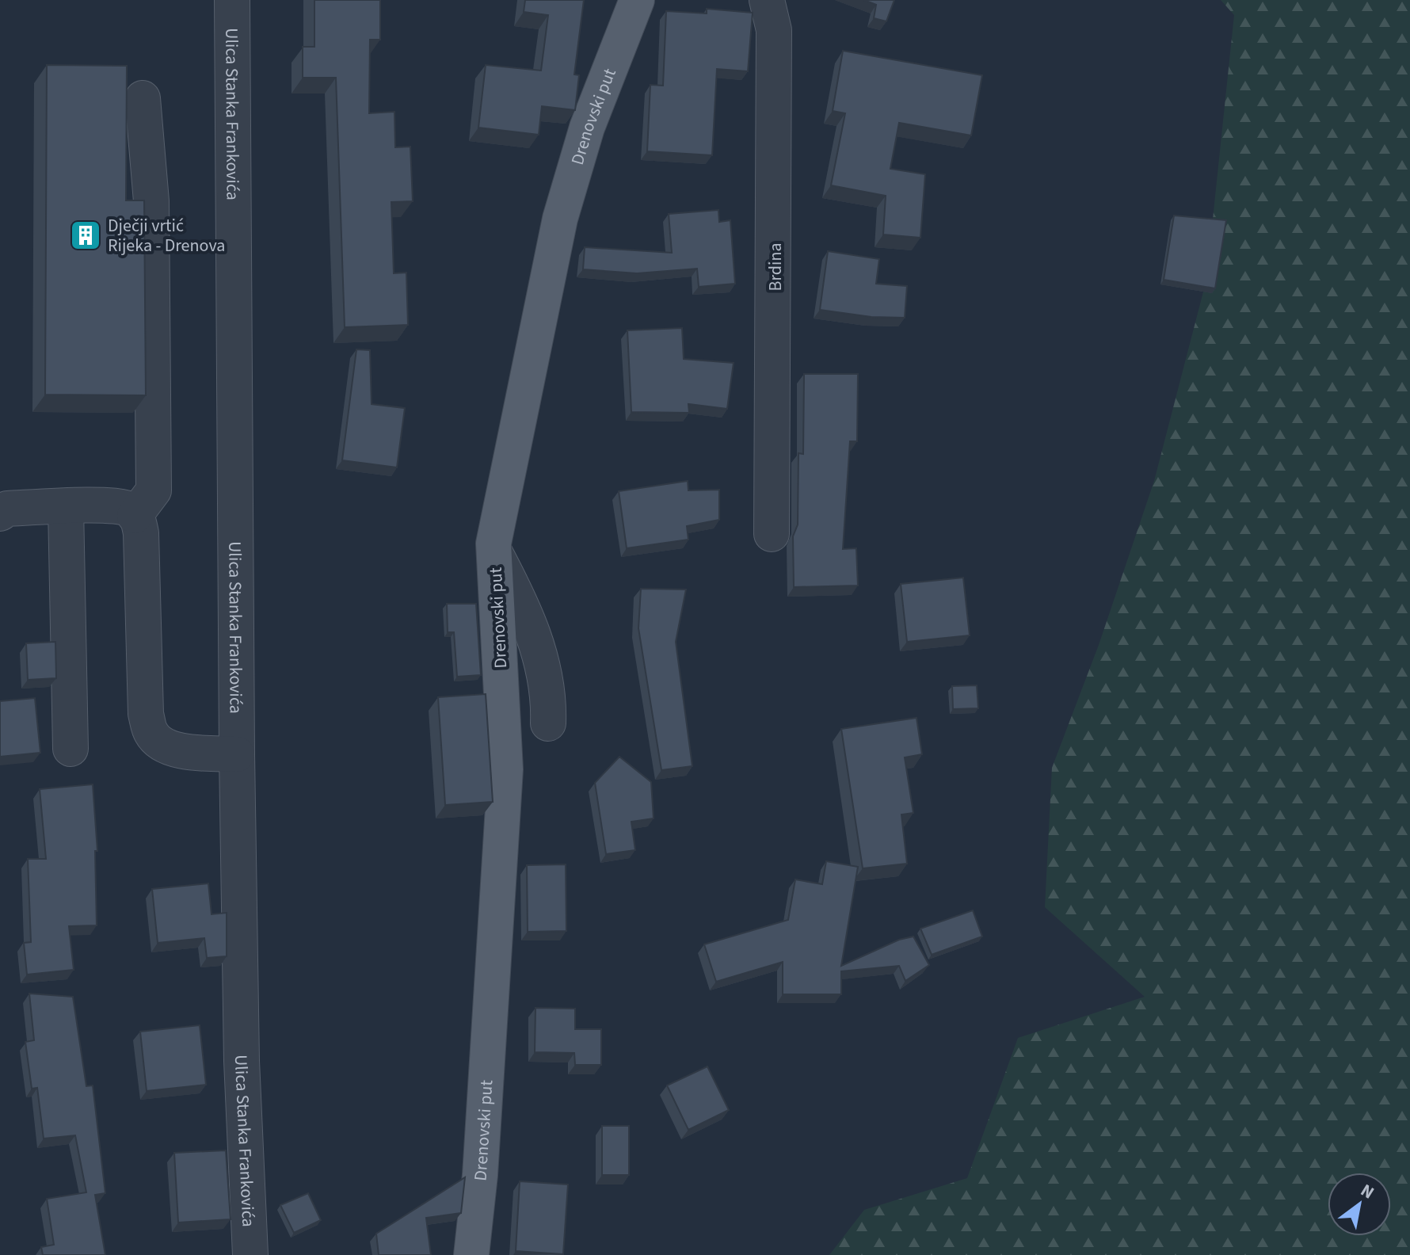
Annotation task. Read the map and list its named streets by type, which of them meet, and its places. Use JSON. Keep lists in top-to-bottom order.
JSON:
{
  "streets": {
    "main road": ["Drenovski put"],
    "street": ["Ulica Stanka Frankovića", "Brdina"]
  },
  "places": {
    "building": ["Dječji vrtić Rijeka - Drenova"]
  },
  "north": "top right"
}
